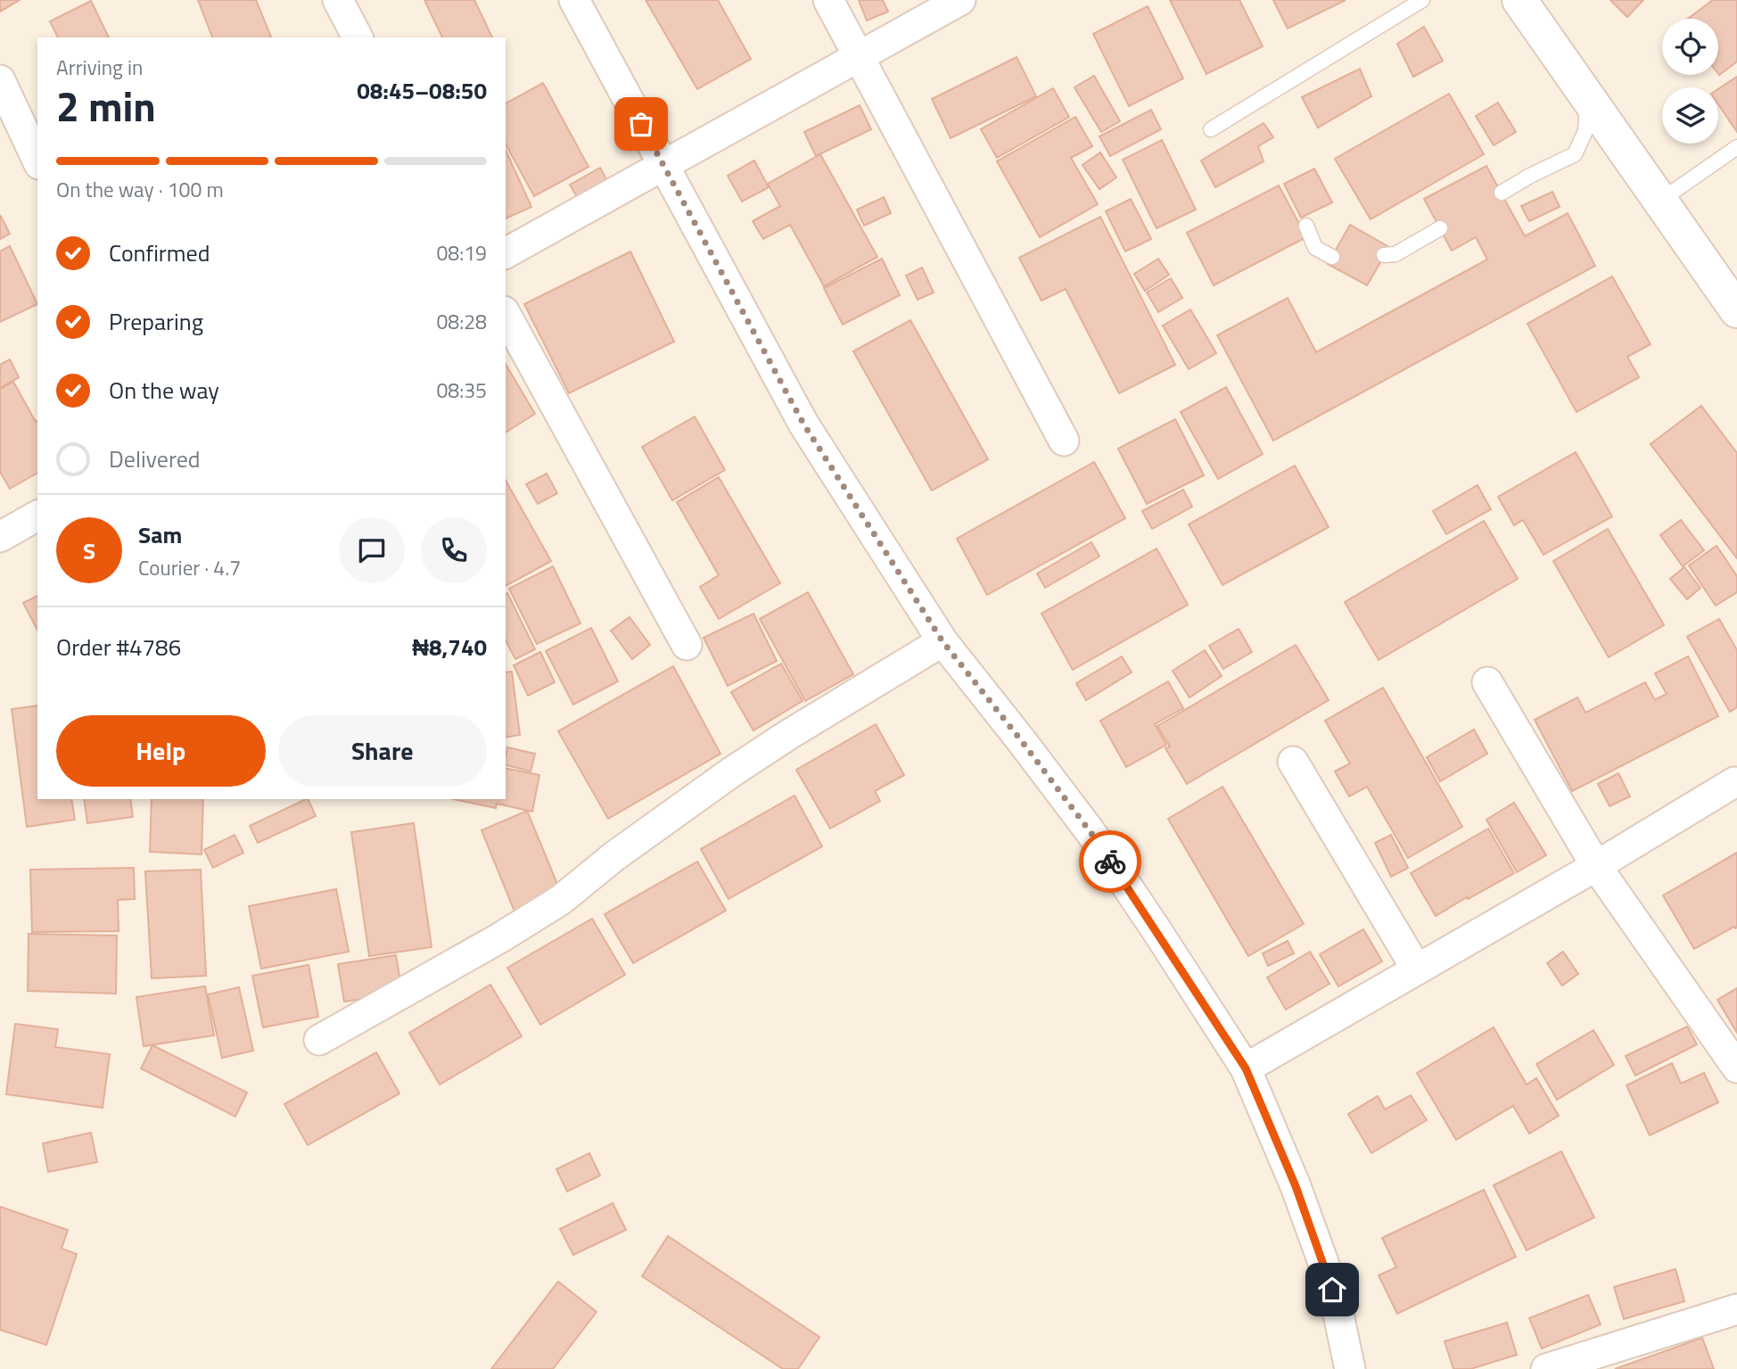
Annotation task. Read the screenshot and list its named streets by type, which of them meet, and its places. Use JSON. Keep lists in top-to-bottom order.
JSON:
{
  "page": {
    "heading": ["2 min", "Arriving in", "08:45–08:50"],
    "panel": [
      "Sam",
      "Courier · 4.7",
      "Order #4786",
      "₦8,740"
    ],
    "bar": "On the way · 100 m",
    "list": [
      ["Confirmed", "08:19"],
      ["Preparing", "08:28"],
      ["On the way", "08:35"],
      "Delivered"
    ],
    "round": "S",
    "buttons": ["Help", "Share"]
  }
}
